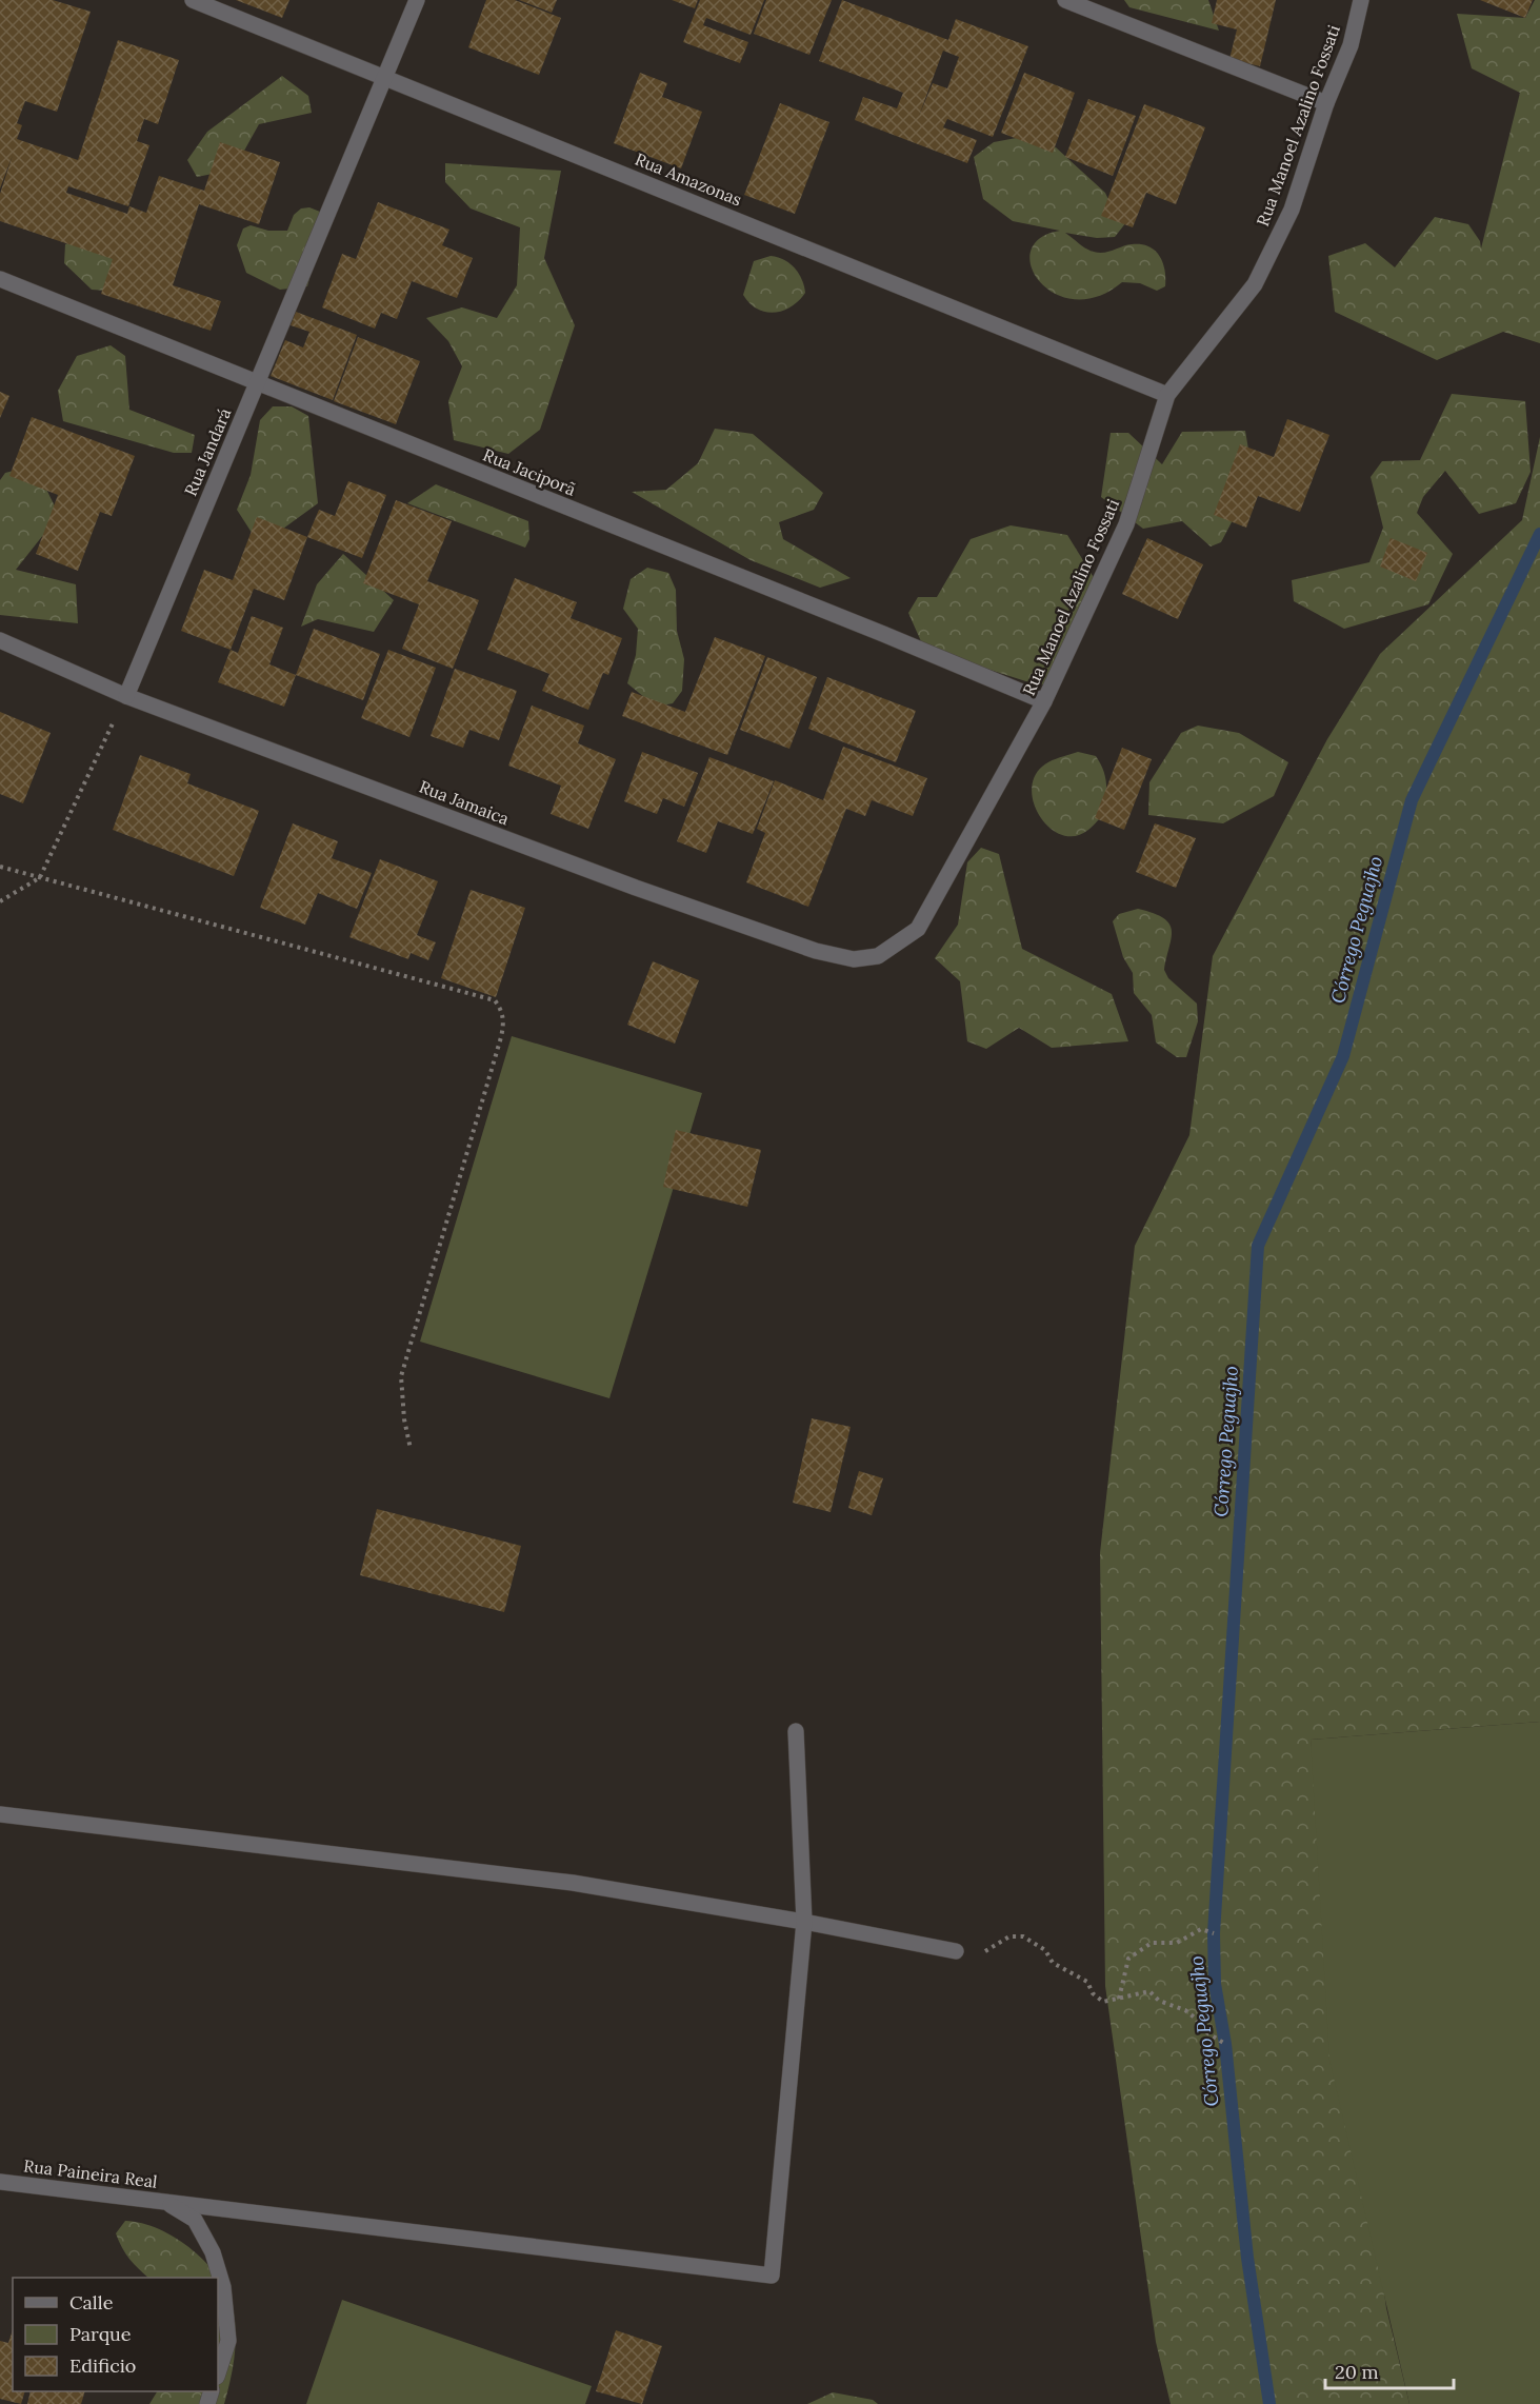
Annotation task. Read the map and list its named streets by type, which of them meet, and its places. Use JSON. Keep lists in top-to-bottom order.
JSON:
{
  "streets": {
    "street": [
      "Rua Manoel Azalino Fossati",
      "Rua Amazonas",
      "Rua Jandará",
      "Rua Jaciporã",
      "Rua Jamaica",
      "Rua Paineira Real"
    ]
  },
  "crossings": [
    ["Rua Manoel Azalino Fossati", "Rua Amazonas"],
    ["Rua Manoel Azalino Fossati", "Rua Jaciporã"],
    ["Rua Manoel Azalino Fossati", "Rua Jamaica"],
    ["Rua Amazonas", "Rua Jandará"],
    ["Rua Jandará", "Rua Jaciporã"],
    ["Rua Jandará", "Rua Jamaica"]
  ],
  "water": ["Córrego Peguajho"],
  "legend": ["Calle", "Parque", "Edificio"],
  "scale_bar": "20 m"
}
